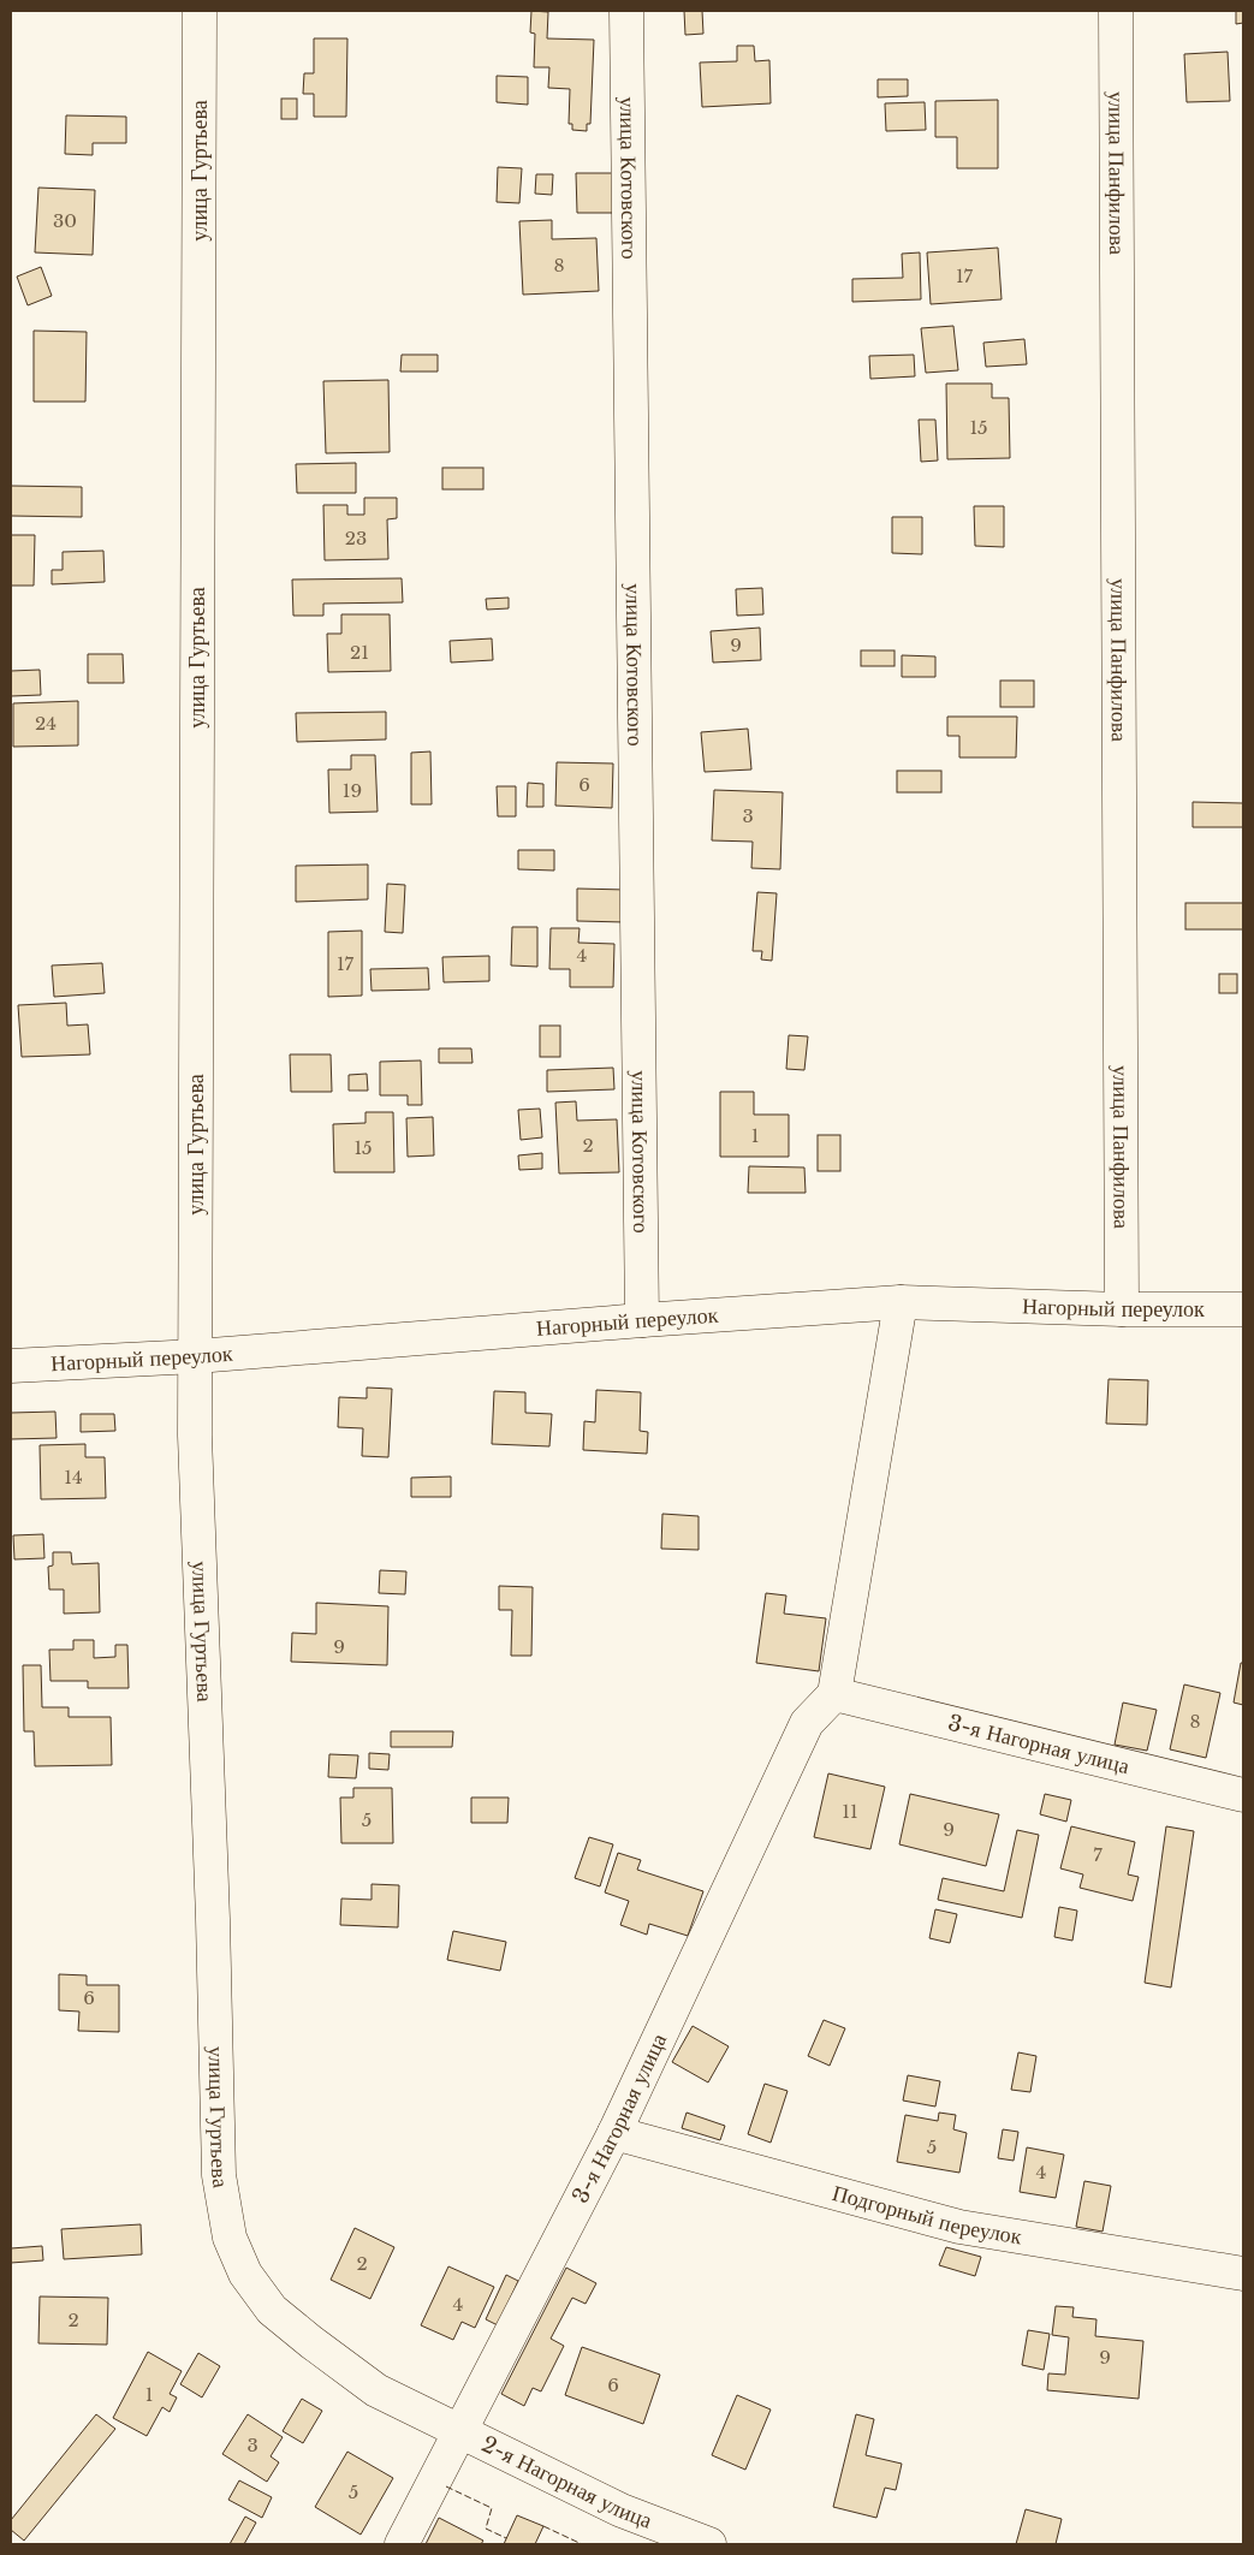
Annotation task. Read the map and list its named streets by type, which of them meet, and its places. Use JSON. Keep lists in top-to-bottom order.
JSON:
{
  "streets": {
    "street": [
      "улица Гуртьева",
      "улица Панфилова",
      "улица Котовского",
      "Нагорный переулок",
      "3-я Нагорная улица",
      "Подгорный переулок",
      "2-я Нагорная улица"
    ]
  },
  "crossings": [
    ["улица Гуртьева", "Нагорный переулок"],
    ["улица Гуртьева", "3-я Нагорная улица"],
    ["улица Гуртьева", "2-я Нагорная улица"],
    ["улица Панфилова", "Нагорный переулок"],
    ["улица Котовского", "Нагорный переулок"],
    ["3-я Нагорная улица", "Подгорный переулок"],
    ["3-я Нагорная улица", "2-я Нагорная улица"]
  ],
  "house_numbers": [
    "30",
    "8",
    "17",
    "15",
    "23",
    "9",
    "21",
    "24",
    "6",
    "19",
    "3",
    "4",
    "17",
    "1",
    "2",
    "15",
    "14",
    "9",
    "8",
    "11",
    "5",
    "9",
    "7",
    "6",
    "5",
    "4",
    "2",
    "4",
    "2",
    "9",
    "6",
    "1",
    "3",
    "5"
  ]
}
